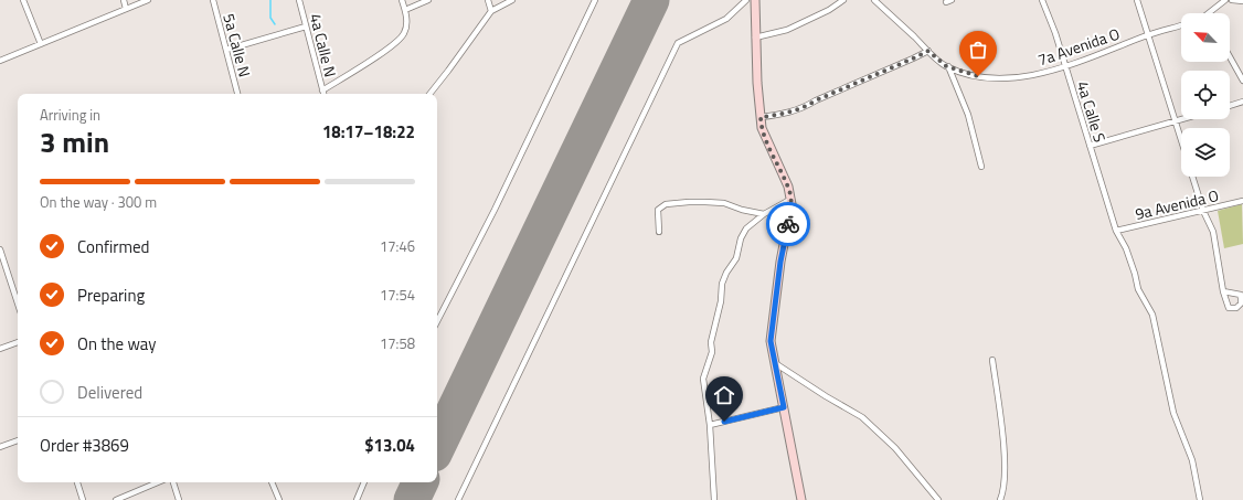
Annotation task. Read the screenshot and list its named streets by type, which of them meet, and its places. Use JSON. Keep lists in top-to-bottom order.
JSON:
{
  "streets": {
    "street": [
      "5a Calle N",
      "4a Calle N",
      "7a Avenida O",
      "4a Calle S",
      "9a Avenida O"
    ]
  },
  "crossings": [
    ["7a Avenida O", "4a Calle S"],
    ["4a Calle S", "9a Avenida O"]
  ],
  "north": "top left",
  "page": {
    "heading": ["3 min", "Arriving in", "18:17–18:22"],
    "panel": ["Order #3869", "$13.04"],
    "bar": "On the way · 300 m",
    "list": [
      ["Confirmed", "17:46"],
      ["Preparing", "17:54"],
      ["On the way", "17:58"],
      "Delivered"
    ]
  }
}
